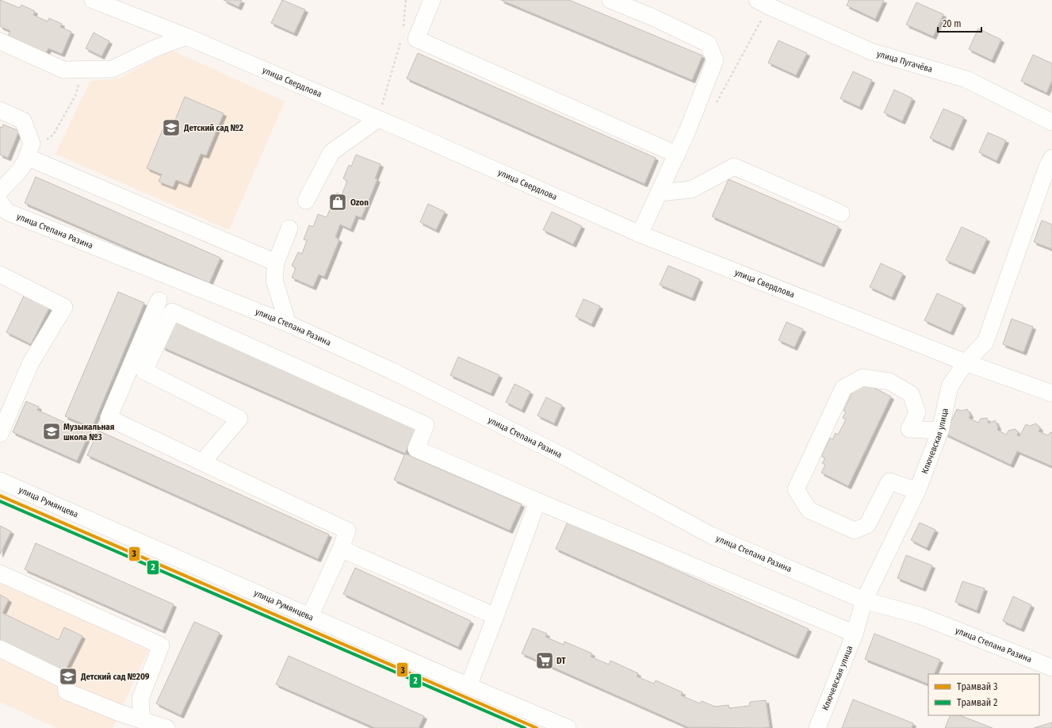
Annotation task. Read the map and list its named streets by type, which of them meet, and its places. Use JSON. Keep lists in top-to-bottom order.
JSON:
{
  "streets": {
    "street": [
      "улица Пугачёва",
      "улица Свердлова",
      "улица Степана Разина",
      "Ключевская улица",
      "улица Румянцева"
    ]
  },
  "crossings": [
    ["улица Свердлова", "Ключевская улица"],
    ["улица Степана Разина", "Ключевская улица"]
  ],
  "places": {
    "school or university": ["Детский сад №2", "Музыкальная школа №3", "Детский сад №209"],
    "shop": ["Ozon"],
    "supermarket": ["DT"]
  },
  "lines": ["tram line 3", "tram line 2"],
  "legend": ["Трамвай 3", "Трамвай 2"],
  "scale_bar": "20 m"
}
